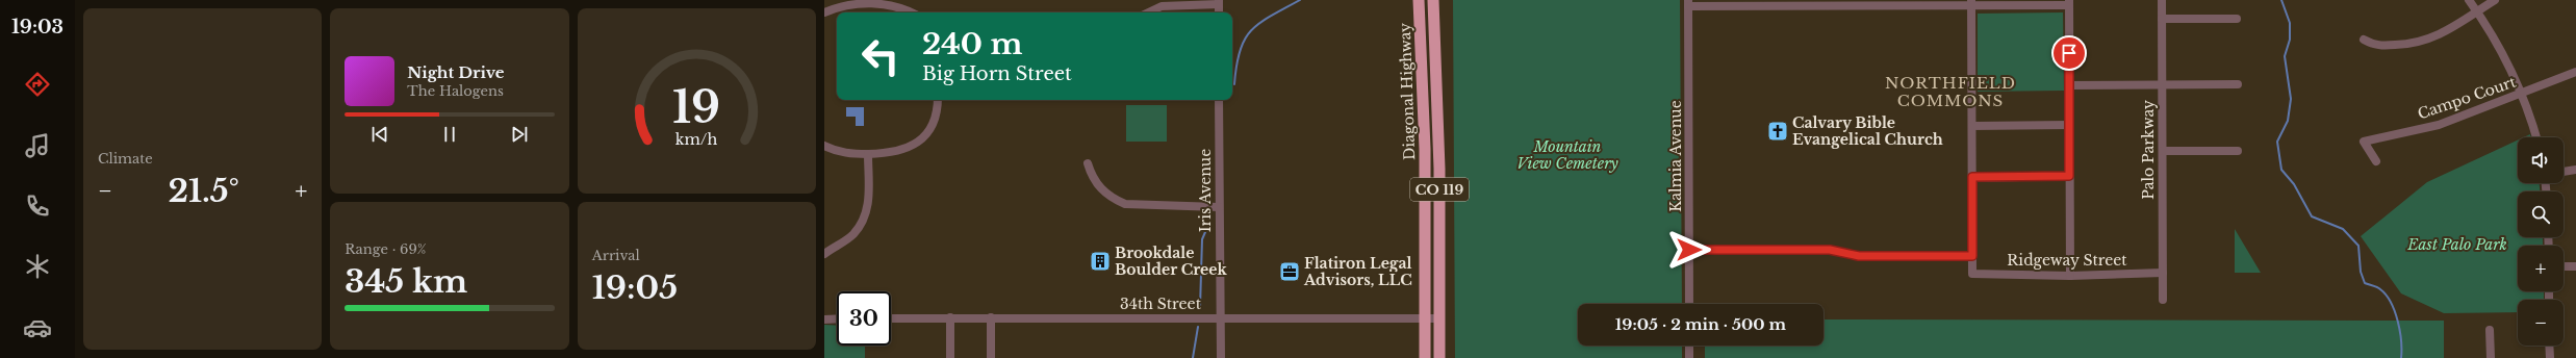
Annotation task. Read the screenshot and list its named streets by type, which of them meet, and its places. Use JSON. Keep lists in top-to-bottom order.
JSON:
{
  "streets": {
    "highway": ["Diagonal Highway", "CO 119"],
    "street": [
      "Campo Court",
      "Palo Parkway",
      "Kalmia Avenue",
      "Iris Avenue",
      "Ridgeway Street",
      "34th Street"
    ]
  },
  "crossings": [
    ["Diagonal Highway", "34th Street"],
    ["Palo Parkway", "Ridgeway Street"],
    ["Iris Avenue", "34th Street"]
  ],
  "districts": ["NORTHFIELD COMMONS"],
  "parks": ["Mountain View Cemetery", "East Palo Park"],
  "places": {
    "church": ["Calvary Bible Evangelical Church"],
    "building": ["Brookdale Boulder Creek"],
    "office": ["Flatiron Legal Advisors, LLC"]
  },
  "page": {
    "tabs": "19:03",
    "tile": [
      "Climate",
      ["Range · 69%", "345 km"],
      ["Arrival", "19:05"]
    ],
    "turn": ["240 m", "Big Horn Street"],
    "song": ["Night Drive", "The Halogens"],
    "map_buttons": ["+", "−"],
    "heat": ["−", "21.5°", "+"],
    "limit": "30",
    "trip": "19:05 · 2 min · 500 m",
    "gauge": ["19", "km/h"]
  }
}
